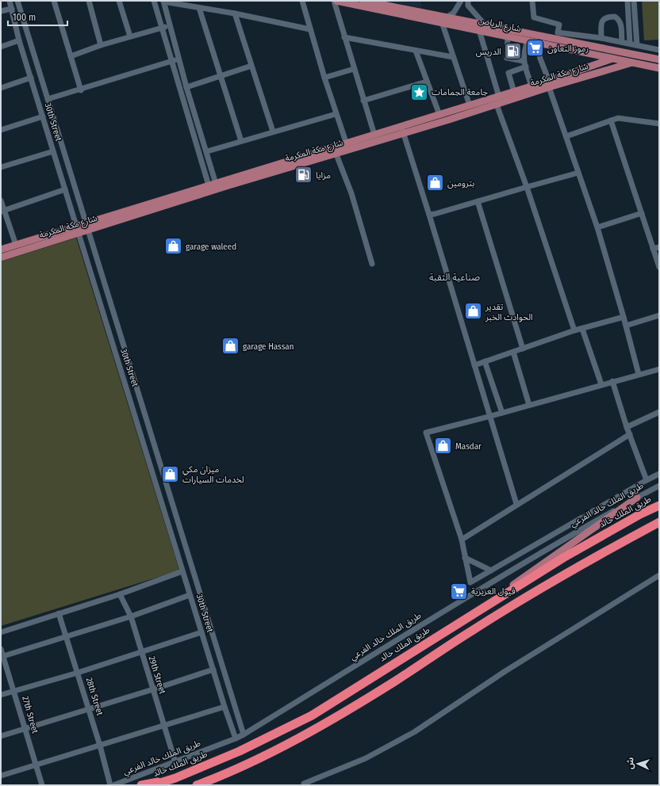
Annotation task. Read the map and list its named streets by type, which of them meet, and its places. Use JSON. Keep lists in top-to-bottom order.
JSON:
{
  "streets": {
    "highway": ["طريق الملك خالد"],
    "main road": ["شارع الرياض", "شارع مكة المكرمة"],
    "street": [
      "30th Street",
      "طريق الملك خالد الفرعي",
      "29th Street",
      "28th Street",
      "27th Street"
    ]
  },
  "crossings": [
    ["شارع الرياض", "شارع مكة المكرمة"],
    ["شارع مكة المكرمة", "30th Street"],
    ["30th Street", "طريق الملك خالد الفرعي"],
    ["طريق الملك خالد الفرعي", "29th Street"]
  ],
  "districts": ["صناعية الثقبة"],
  "places": {
    "supermarket": ["رموز التعاون", "فيول العزيزية"],
    "fuel station": ["الدريس", "مزايا"],
    "place": ["جامعة الجمامات"],
    "shop": [
      "بترومين",
      "garage waleed",
      "تقدير الحوادث الخبر",
      "garage Hassan",
      "Masdar",
      "ميزان مكي لخدمات السيارات"
    ]
  },
  "scale_bar": "100 m",
  "north": "left"
}
